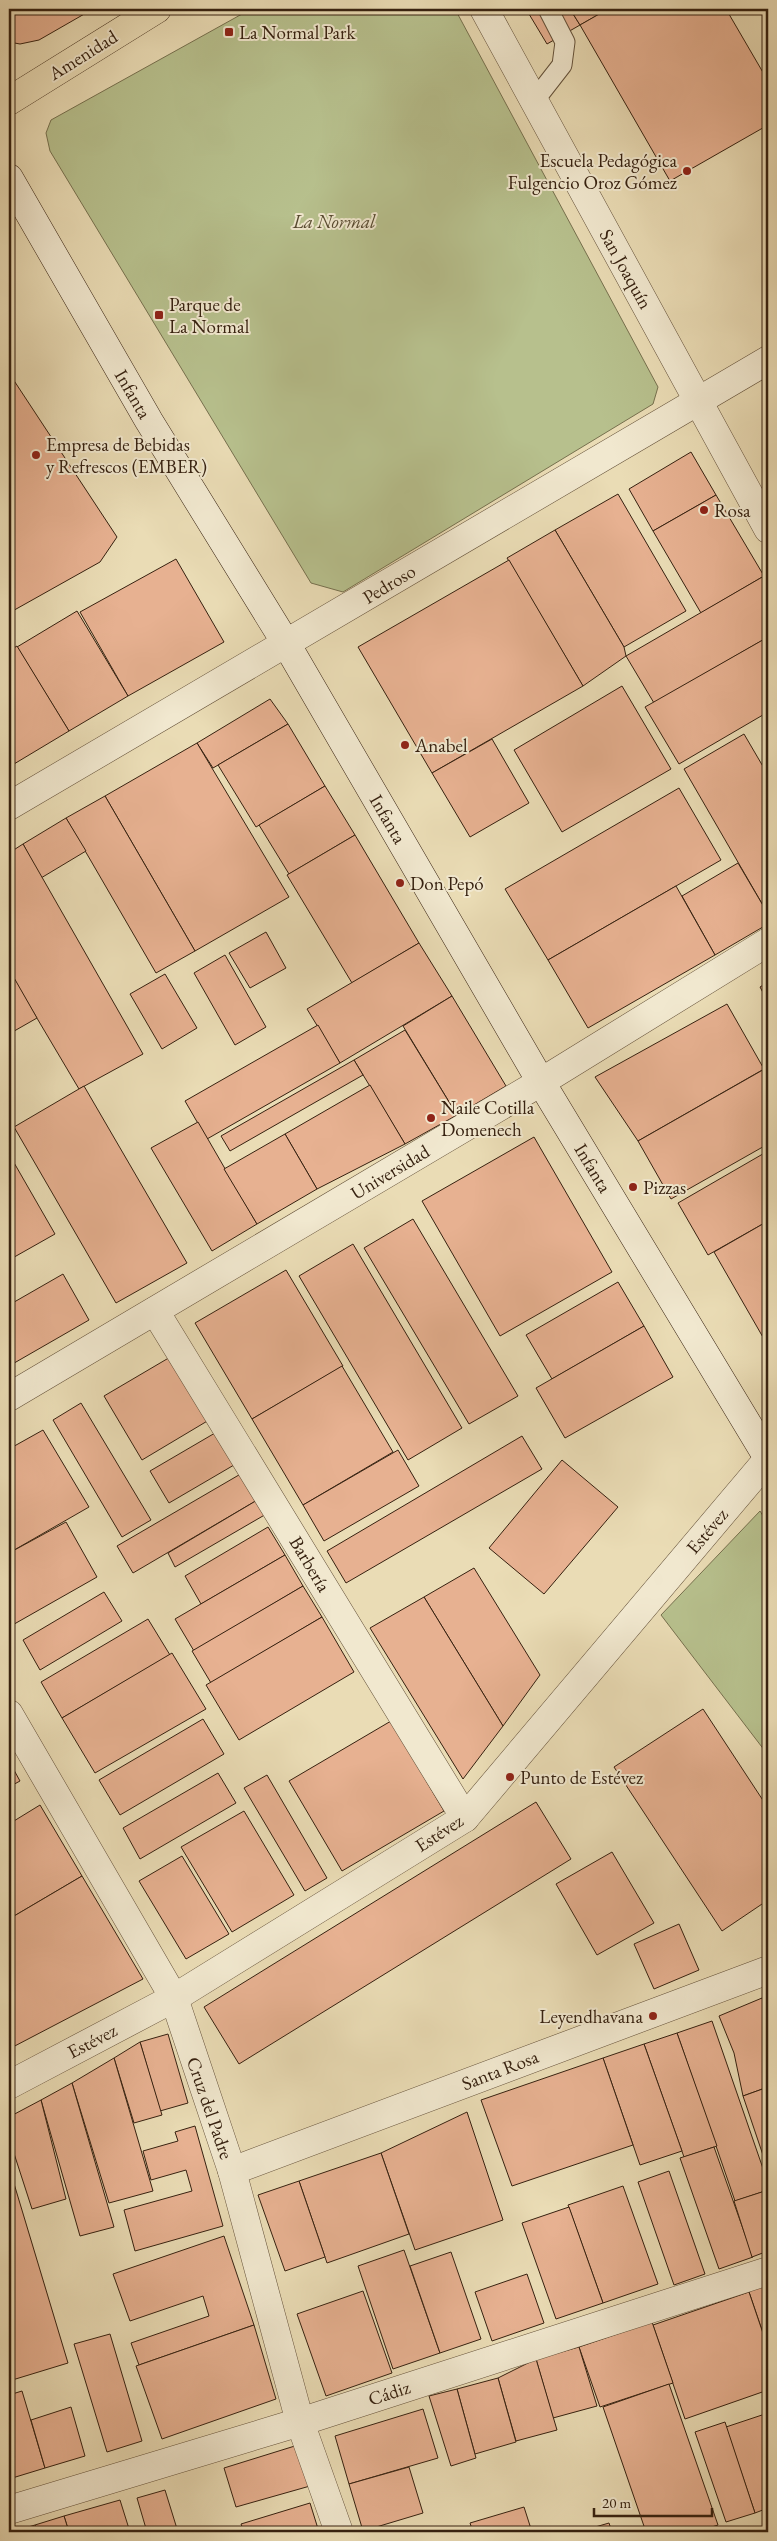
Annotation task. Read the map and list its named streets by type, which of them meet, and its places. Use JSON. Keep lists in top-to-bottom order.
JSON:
{
  "streets": {
    "main road": ["Amenidad"],
    "street": [
      "San Joaquín",
      "Infanta",
      "Pedroso",
      "Universidad",
      "Estévez",
      "Barbería",
      "Santa Rosa",
      "Cruz del Padre",
      "Cádiz"
    ]
  },
  "crossings": [
    ["San Joaquín", "Pedroso"],
    ["Infanta", "Pedroso"],
    ["Infanta", "Universidad"],
    ["Infanta", "Estévez"],
    ["Universidad", "Barbería"],
    ["Estévez", "Barbería"],
    ["Estévez", "Cruz del Padre"],
    ["Santa Rosa", "Cruz del Padre"],
    ["Cruz del Padre", "Cádiz"]
  ],
  "parks": ["La Normal"],
  "places": {
    "transit": ["La Normal Park", "Parque de La Normal"],
    "other": [
      "Escuela Pedagógica Fulgencio Oroz Gómez",
      "Empresa de Bebidas y Refrescos (EMBER)",
      "Rosa",
      "Anabel",
      "Don Pepó",
      "Naile Cotilla Domenech",
      "Pizzas",
      "Punto de Estévez",
      "Leyendhavana"
    ]
  },
  "scale_bar": "20 m"
}
